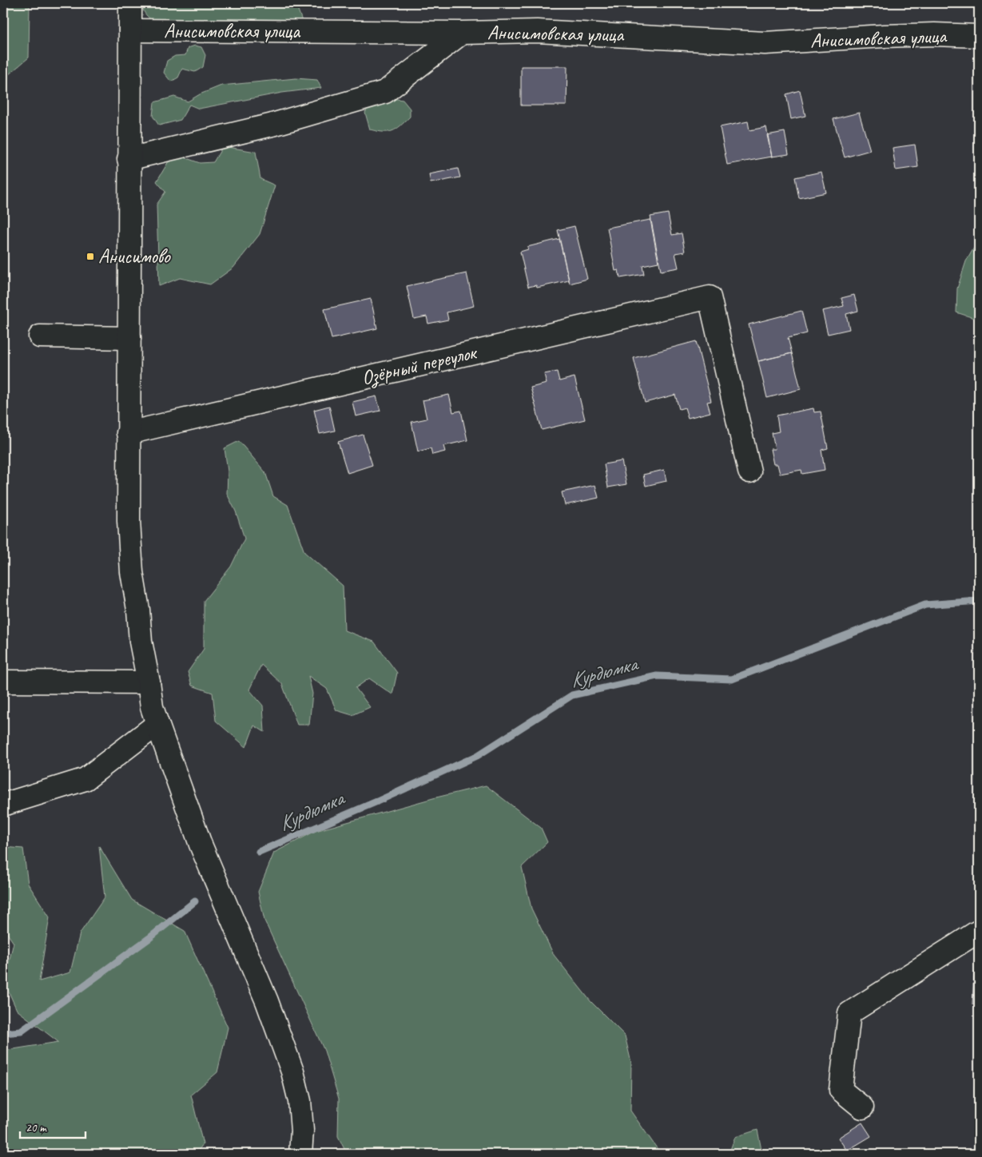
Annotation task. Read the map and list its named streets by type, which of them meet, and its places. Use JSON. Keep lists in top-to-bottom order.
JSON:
{
  "streets": {
    "street": ["Анисимовская улица", "Озёрный переулок"]
  },
  "water": ["Курдюмка"],
  "places": {
    "transit": ["Анисимово"]
  },
  "scale_bar": "20 m"
}
